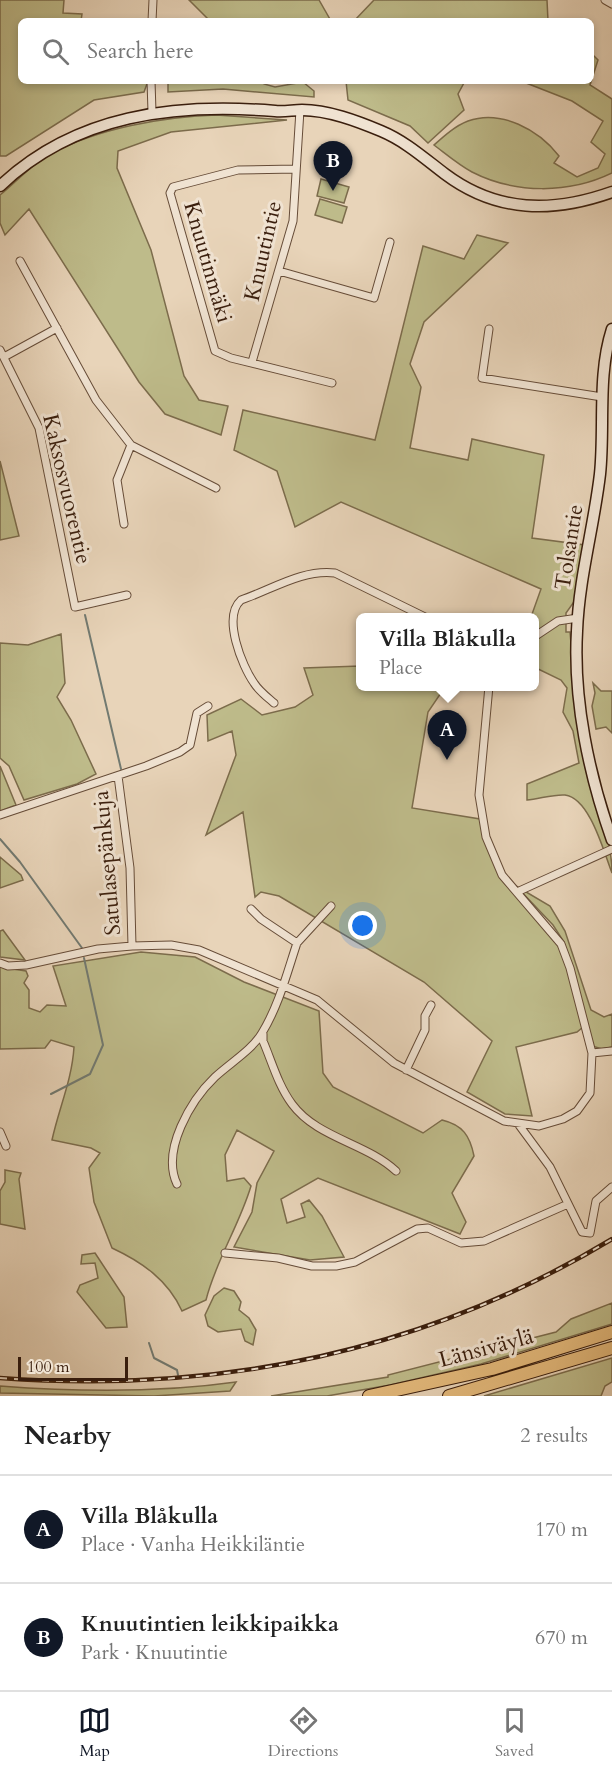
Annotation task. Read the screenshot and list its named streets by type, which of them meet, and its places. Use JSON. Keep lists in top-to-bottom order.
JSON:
{
  "streets": {
    "highway": ["Länsiväylä"],
    "main road": ["Tolsantie"],
    "street": [
      "Knuutintie",
      "Knuutinmäki",
      "Kaksosvuorentie",
      "Satulasepänkuja"
    ]
  },
  "crossings": [
    ["Knuutintie", "Knuutinmäki"]
  ],
  "scale_bar": "100 m",
  "page": {
    "search": "Search here",
    "pins": ["B", "A"],
    "popup": ["Villa Blåkulla", "Place"],
    "scale": "100 m",
    "heading": ["Nearby", "2 results"],
    "list": [
      {
        "mark": "A",
        "name": "Villa Blåkulla",
        "note": "Place · Vanha Heikkiläntie",
        "value": "170 m"
      },
      {
        "mark": "B",
        "name": "Knuutintien leikkipaikka",
        "note": "Park · Knuutintie",
        "value": "670 m"
      }
    ],
    "nav": ["Map", "Directions", "Saved"]
  }
}
